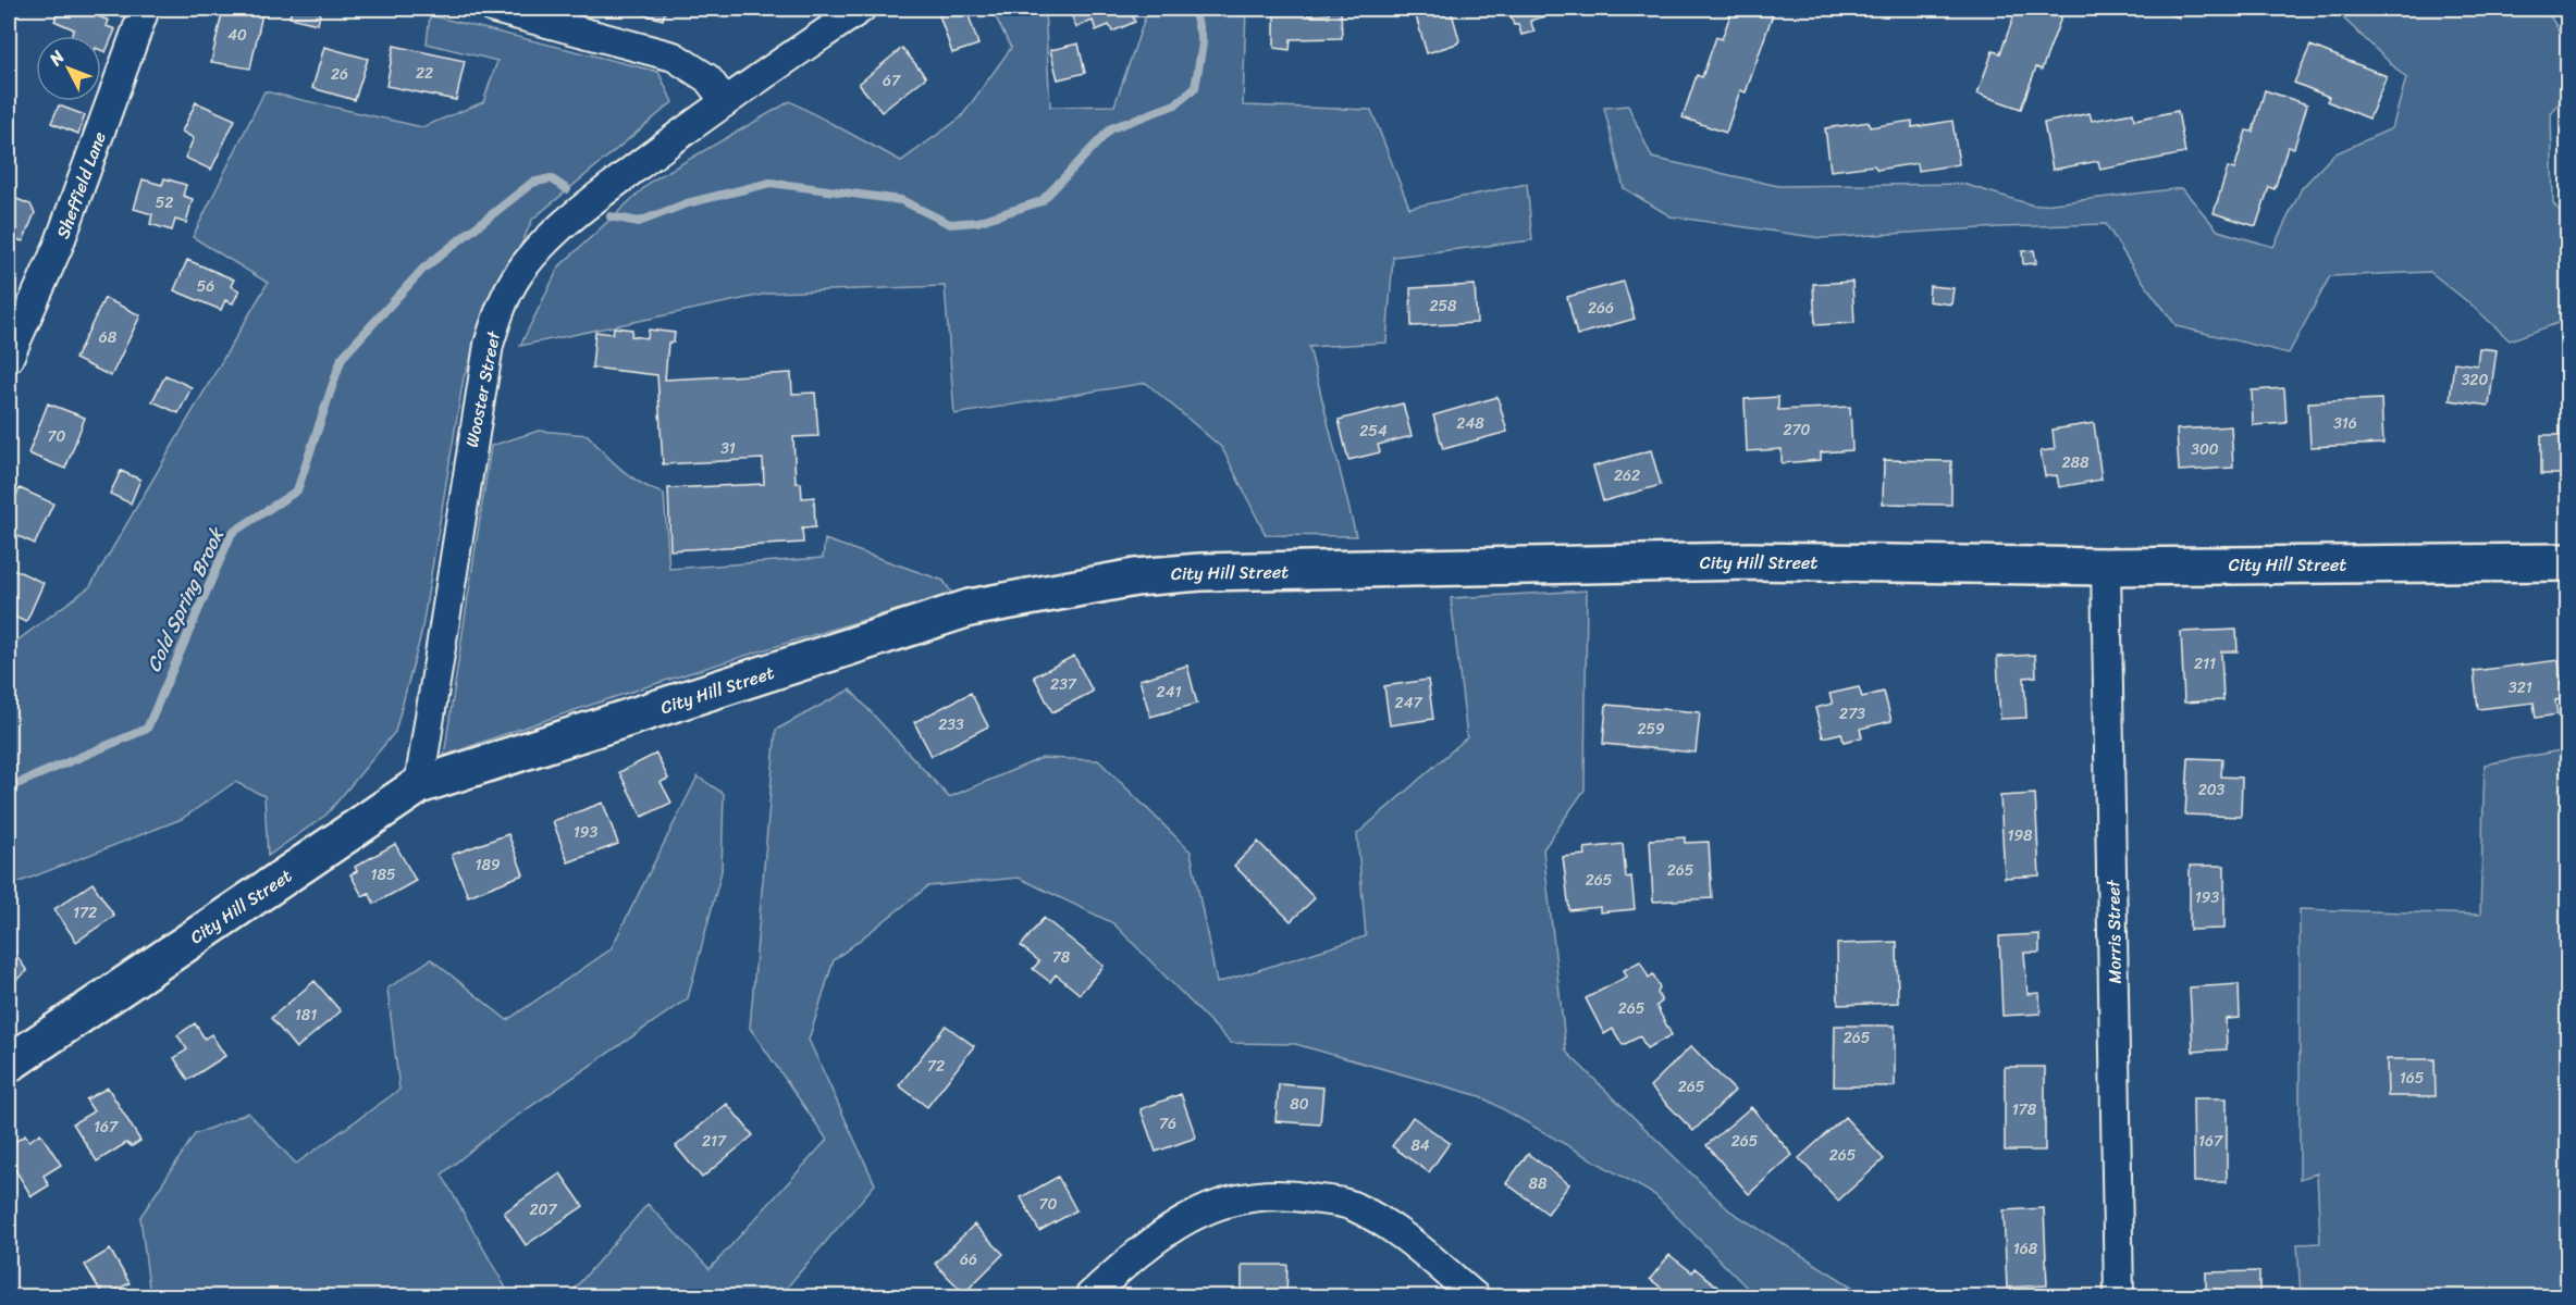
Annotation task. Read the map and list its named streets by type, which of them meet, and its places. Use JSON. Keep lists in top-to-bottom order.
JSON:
{
  "streets": {
    "street": [
      "Sheffield Lane",
      "Wooster Street",
      "City Hill Street",
      "Morris Street"
    ]
  },
  "crossings": [
    ["Wooster Street", "City Hill Street"],
    ["City Hill Street", "Morris Street"]
  ],
  "water": ["Cold Spring Brook"],
  "house_numbers": [
    "40",
    "22",
    "26",
    "67",
    "52",
    "56",
    "258",
    "266",
    "68",
    "320",
    "248",
    "316",
    "270",
    "254",
    "70",
    "31",
    "300",
    "288",
    "262",
    "211",
    "237",
    "321",
    "241",
    "247",
    "273",
    "233",
    "259",
    "203",
    "193",
    "198",
    "189",
    "265",
    "185",
    "265",
    "193",
    "172",
    "78",
    "265",
    "181",
    "265",
    "72",
    "165",
    "265",
    "80",
    "178",
    "76",
    "167",
    "217",
    "265",
    "167",
    "84",
    "265",
    "88",
    "70",
    "207",
    "168",
    "66"
  ],
  "north": "top left"
}
